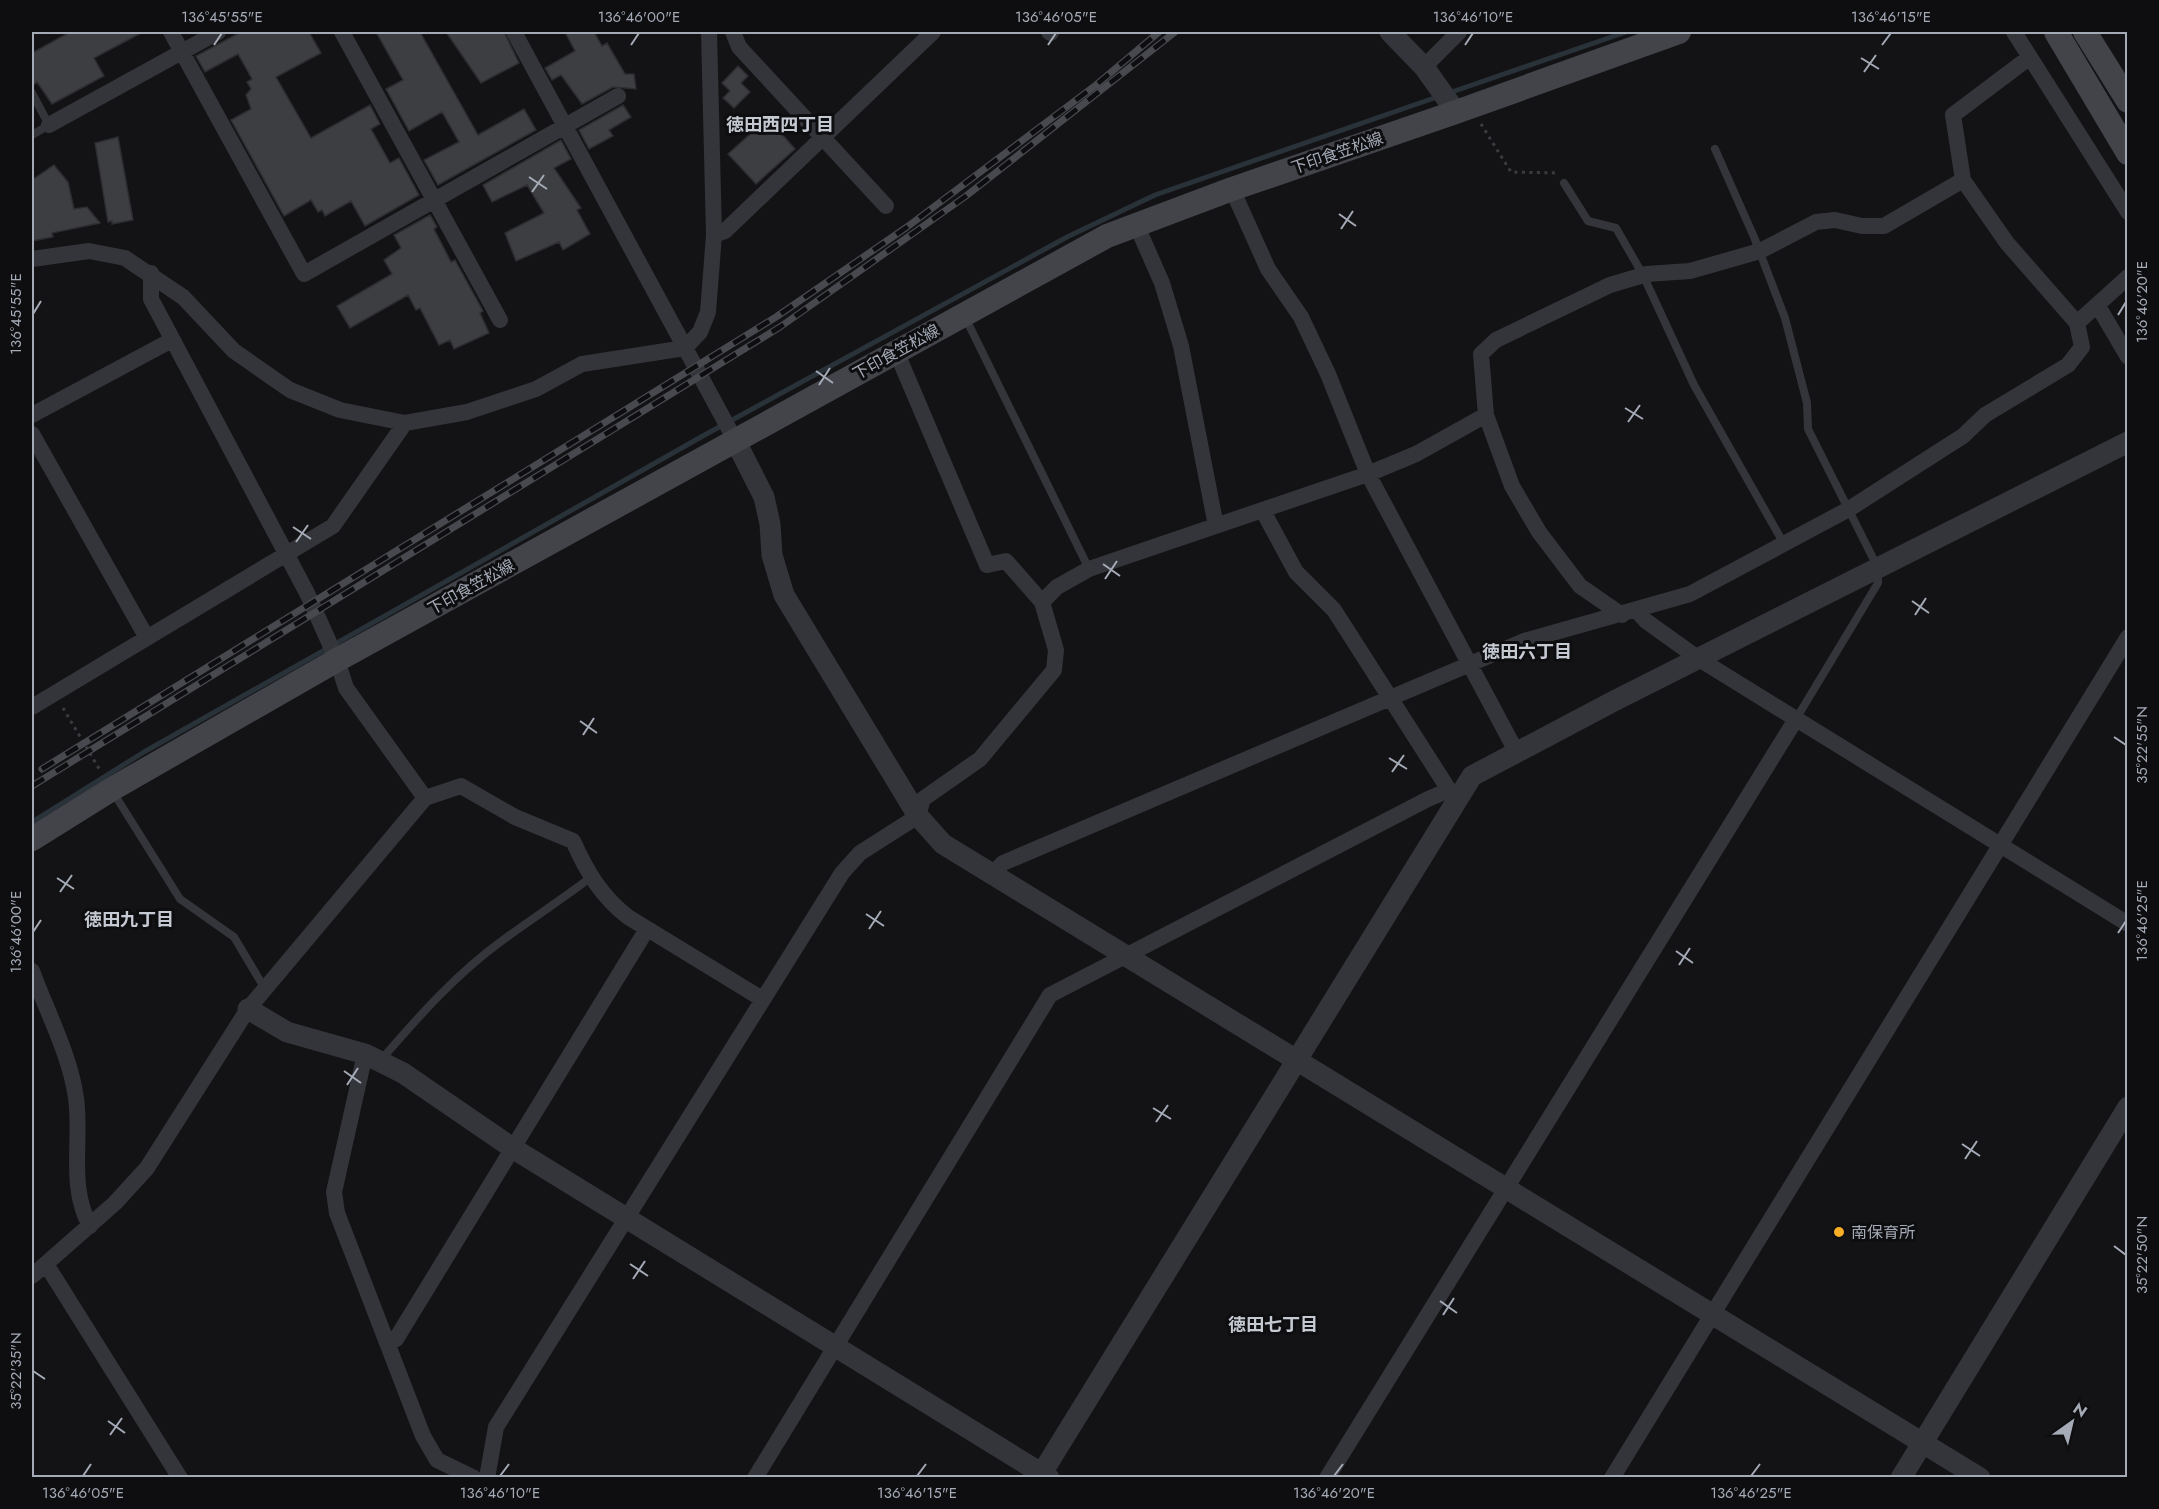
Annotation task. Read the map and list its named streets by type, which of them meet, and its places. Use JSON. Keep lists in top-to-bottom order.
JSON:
{
  "streets": {
    "main road": ["下印食笠松線"]
  },
  "districts": [
    "徳田西四丁目",
    "徳田六丁目",
    "徳田九丁目",
    "徳田七丁目"
  ],
  "places": ["南保育所"],
  "north": "top right",
  "coordinates": [
    "136°45'55\"E",
    "136°46'00\"E",
    "136°46'05\"E",
    "136°46'10\"E",
    "136°46'15\"E",
    "136°46'20\"E",
    "35°22'55\"N",
    "136°46'25\"E",
    "35°22'50\"N",
    "35°22'35\"N"
  ]
}
